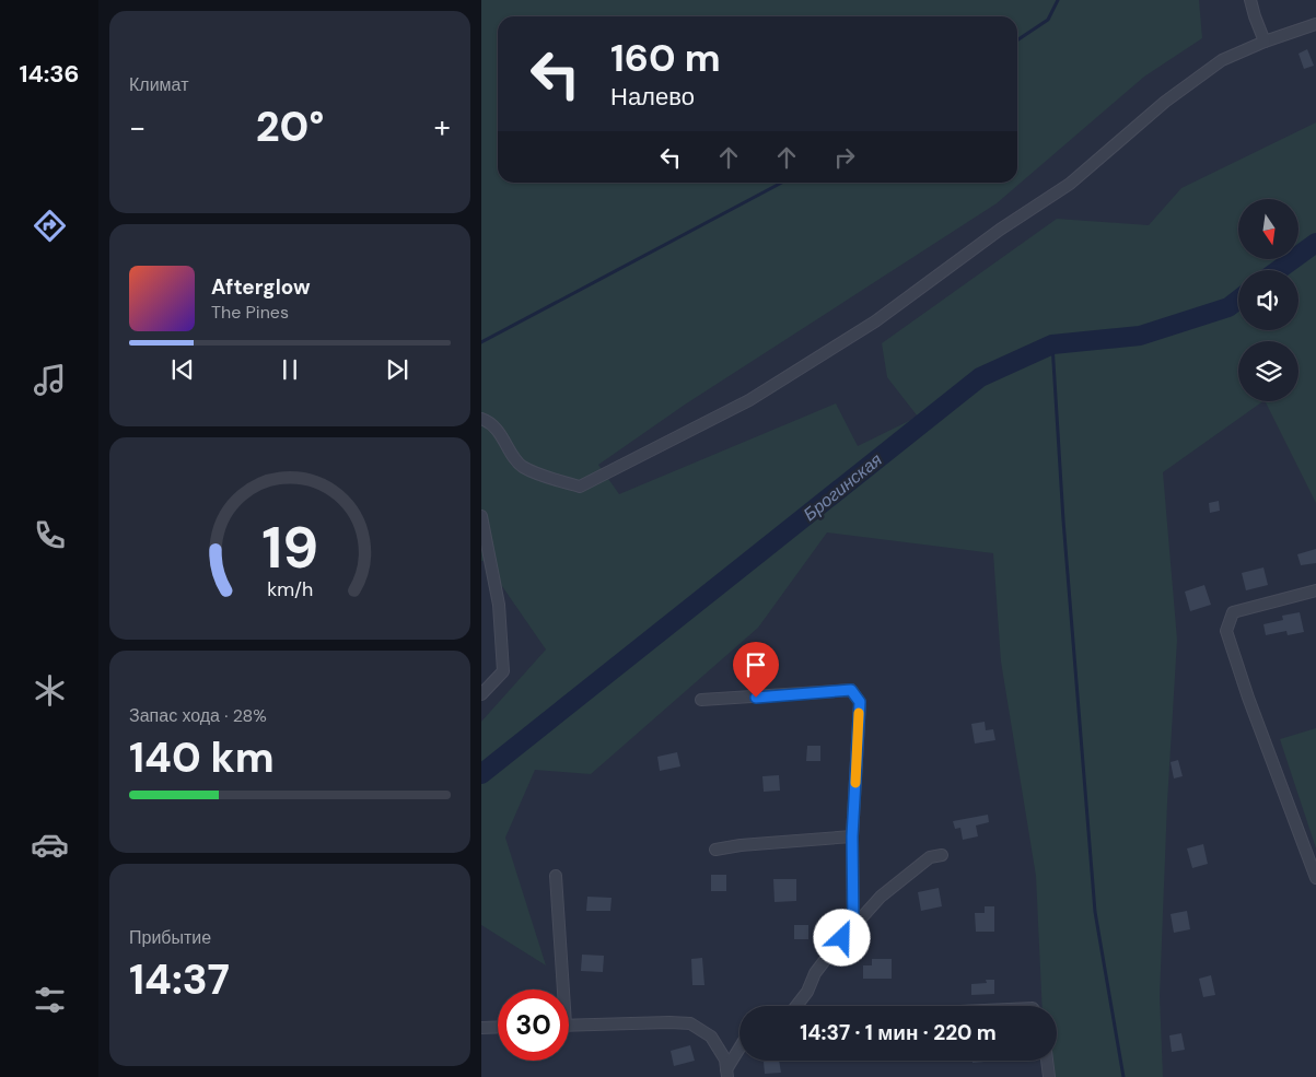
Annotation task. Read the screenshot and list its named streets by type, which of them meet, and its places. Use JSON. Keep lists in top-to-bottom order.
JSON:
{
  "water": ["Брогинская"],
  "north": "bottom",
  "page": {
    "tabs": "14:36",
    "tile": [
      "Климат",
      ["Запас хода · 28%", "140 km"],
      ["Прибытие", "14:37"]
    ],
    "turn": ["160 m", "Налево"],
    "heat": ["−", "20°", "+"],
    "song": ["Afterglow", "The Pines"],
    "limit": "30",
    "trip": "14:37 · 1 мин · 220 m",
    "gauge": ["19", "km/h"]
  }
}
